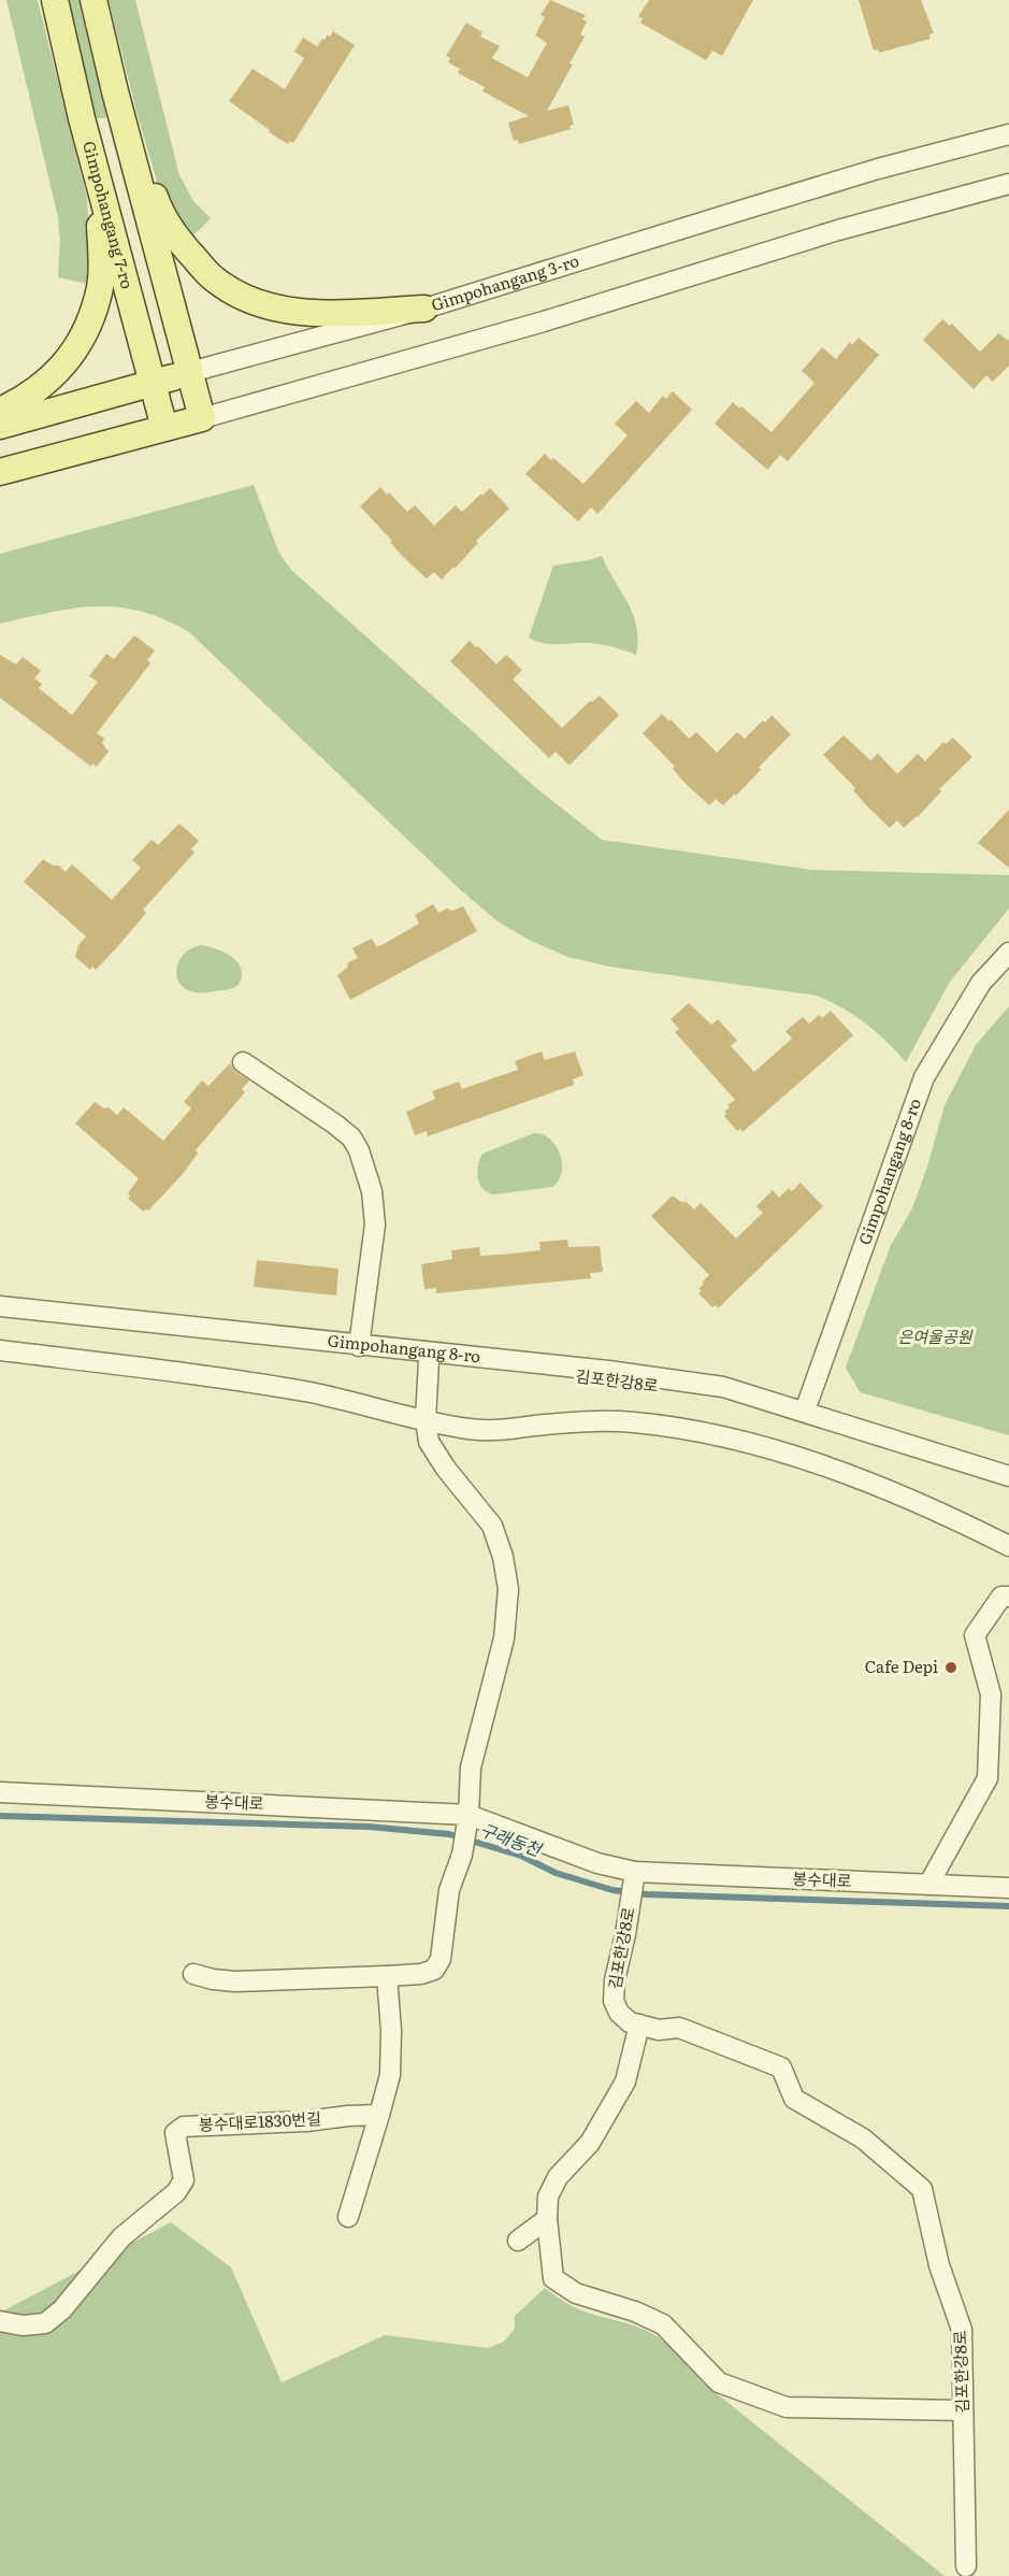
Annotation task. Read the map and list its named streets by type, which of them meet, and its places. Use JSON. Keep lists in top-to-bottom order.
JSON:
{
  "streets": {
    "main road": ["Gimpohangang 7-ro", "Gimpohangang 3-ro"],
    "street": [
      "Gimpohangang 8-ro",
      "김포한강8로",
      "봉수대로",
      "봉수대로1830번길"
    ]
  },
  "crossings": [
    ["Gimpohangang 7-ro", "Gimpohangang 3-ro"],
    ["Gimpohangang 8-ro", "김포한강8로"],
    ["김포한강8로", "봉수대로"]
  ],
  "water": ["구래동천"],
  "parks": ["은여울공원"],
  "places": ["Cafe Depi"]
}
